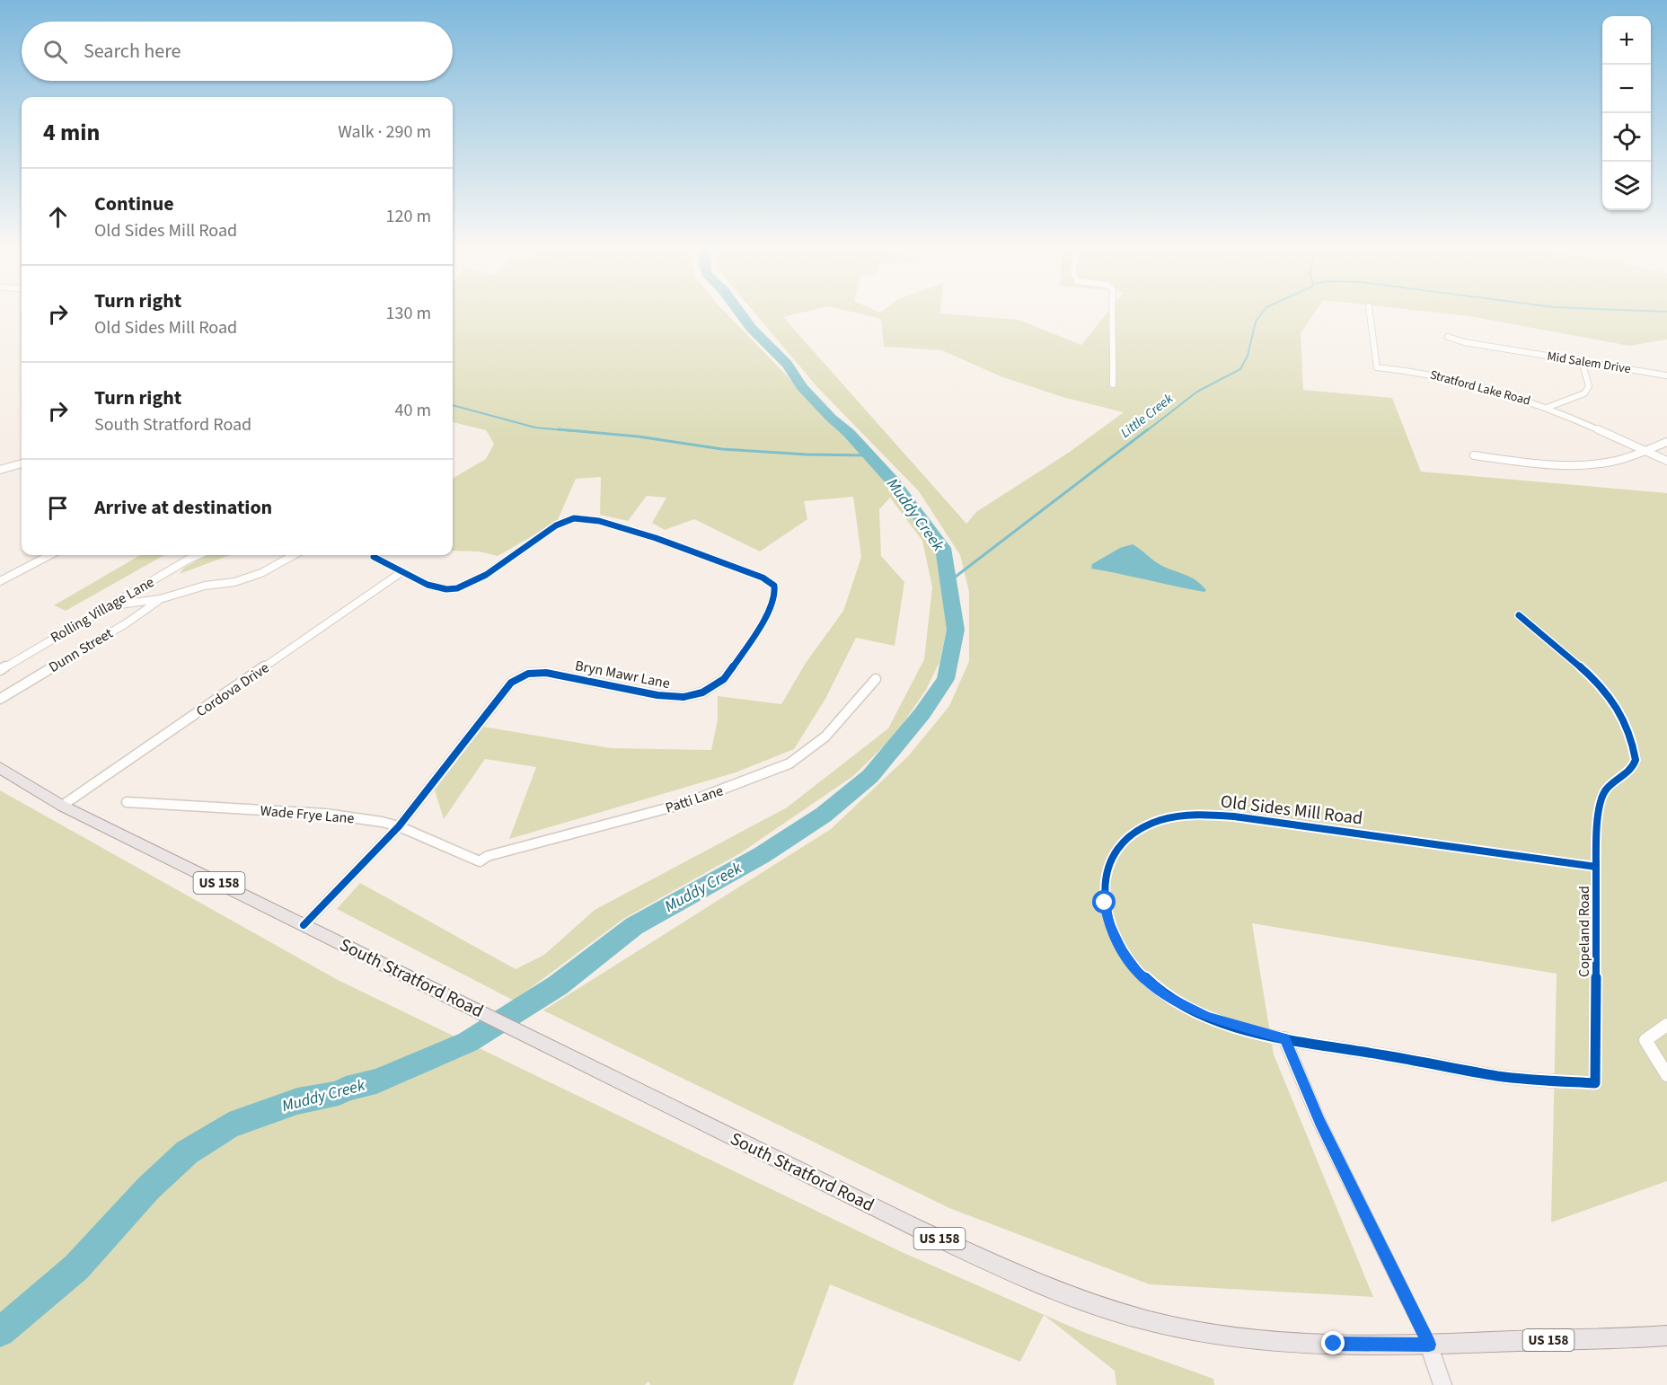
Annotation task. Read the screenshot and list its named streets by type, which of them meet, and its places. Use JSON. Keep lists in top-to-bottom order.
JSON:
{
  "streets": {
    "main road": ["US 158", "South Stratford Road"],
    "street": [
      "Mid Salem Drive",
      "Stratford Lake Road",
      "Rolling Village Lane",
      "Dunn Street",
      "Bryn Mawr Lane",
      "Cordova Drive",
      "Patti Lane",
      "Old Sides Mill Road",
      "Wade Frye Lane",
      "Copeland Road"
    ]
  },
  "crossings": [
    ["Bryn Mawr Lane", "Cordova Drive"],
    ["Bryn Mawr Lane", "Wade Frye Lane"],
    ["Bryn Mawr Lane", "South Stratford Road"],
    ["Cordova Drive", "South Stratford Road"],
    ["Patti Lane", "Wade Frye Lane"],
    ["Old Sides Mill Road", "Copeland Road"]
  ],
  "water": ["Little Creek", "Muddy Creek"],
  "page": {
    "map_buttons": ["+", "−"],
    "search": "Search here",
    "heading": ["4 min", "Walk · 290 m"],
    "list": [
      ["Continue", "Old Sides Mill Road", "120 m"],
      ["Turn right", "Old Sides Mill Road", "130 m"],
      ["Turn right", "South Stratford Road", "40 m"],
      "Arrive at destination"
    ]
  }
}
